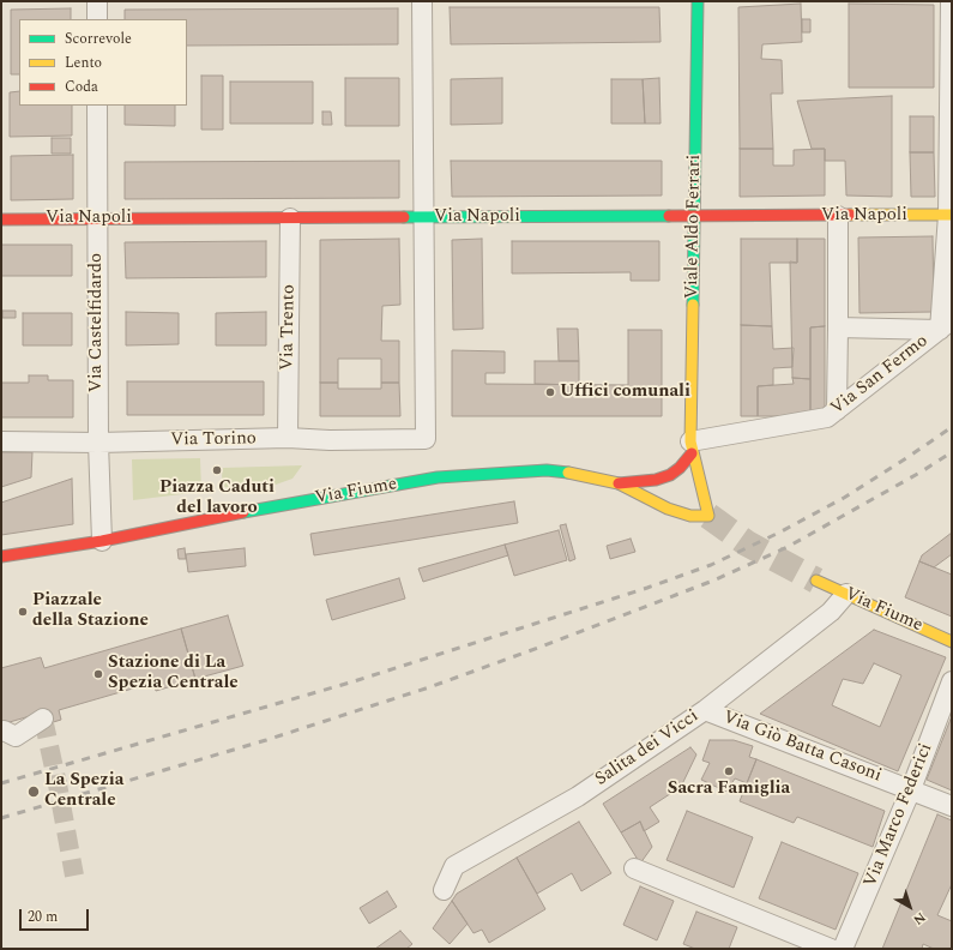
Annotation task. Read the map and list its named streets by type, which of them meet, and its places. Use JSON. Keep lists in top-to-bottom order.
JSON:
{
  "streets": {
    "street": [
      "Via Napoli",
      "Viale Aldo Ferrari",
      "Via Castelfidardo",
      "Via Trento",
      "Via San Fermo",
      "Via Torino",
      "Via Fiume",
      "Via Giò Batta Casoni",
      "Salita dei Vicci",
      "Via Marco Federici"
    ]
  },
  "crossings": [
    ["Via Napoli", "Viale Aldo Ferrari"],
    ["Via Napoli", "Via Castelfidardo"],
    ["Via Napoli", "Via Trento"],
    ["Via Napoli", "Via Torino"],
    ["Viale Aldo Ferrari", "Via San Fermo"],
    ["Viale Aldo Ferrari", "Via Fiume"],
    ["Via Castelfidardo", "Via Torino"],
    ["Via Castelfidardo", "Via Fiume"],
    ["Via Trento", "Via Torino"],
    ["Via Fiume", "Salita dei Vicci"],
    ["Via Giò Batta Casoni", "Salita dei Vicci"],
    ["Via Giò Batta Casoni", "Via Marco Federici"]
  ],
  "places": [
    "Uffici comunali",
    "Piazza Caduti del lavoro",
    "Piazzale della Stazione",
    "Stazione di La Spezia Centrale",
    "Sacra Famiglia",
    "La Spezia Centrale"
  ],
  "legend": ["Scorrevole", "Lento", "Coda"],
  "scale_bar": "20 m",
  "north": "bottom right"
}
